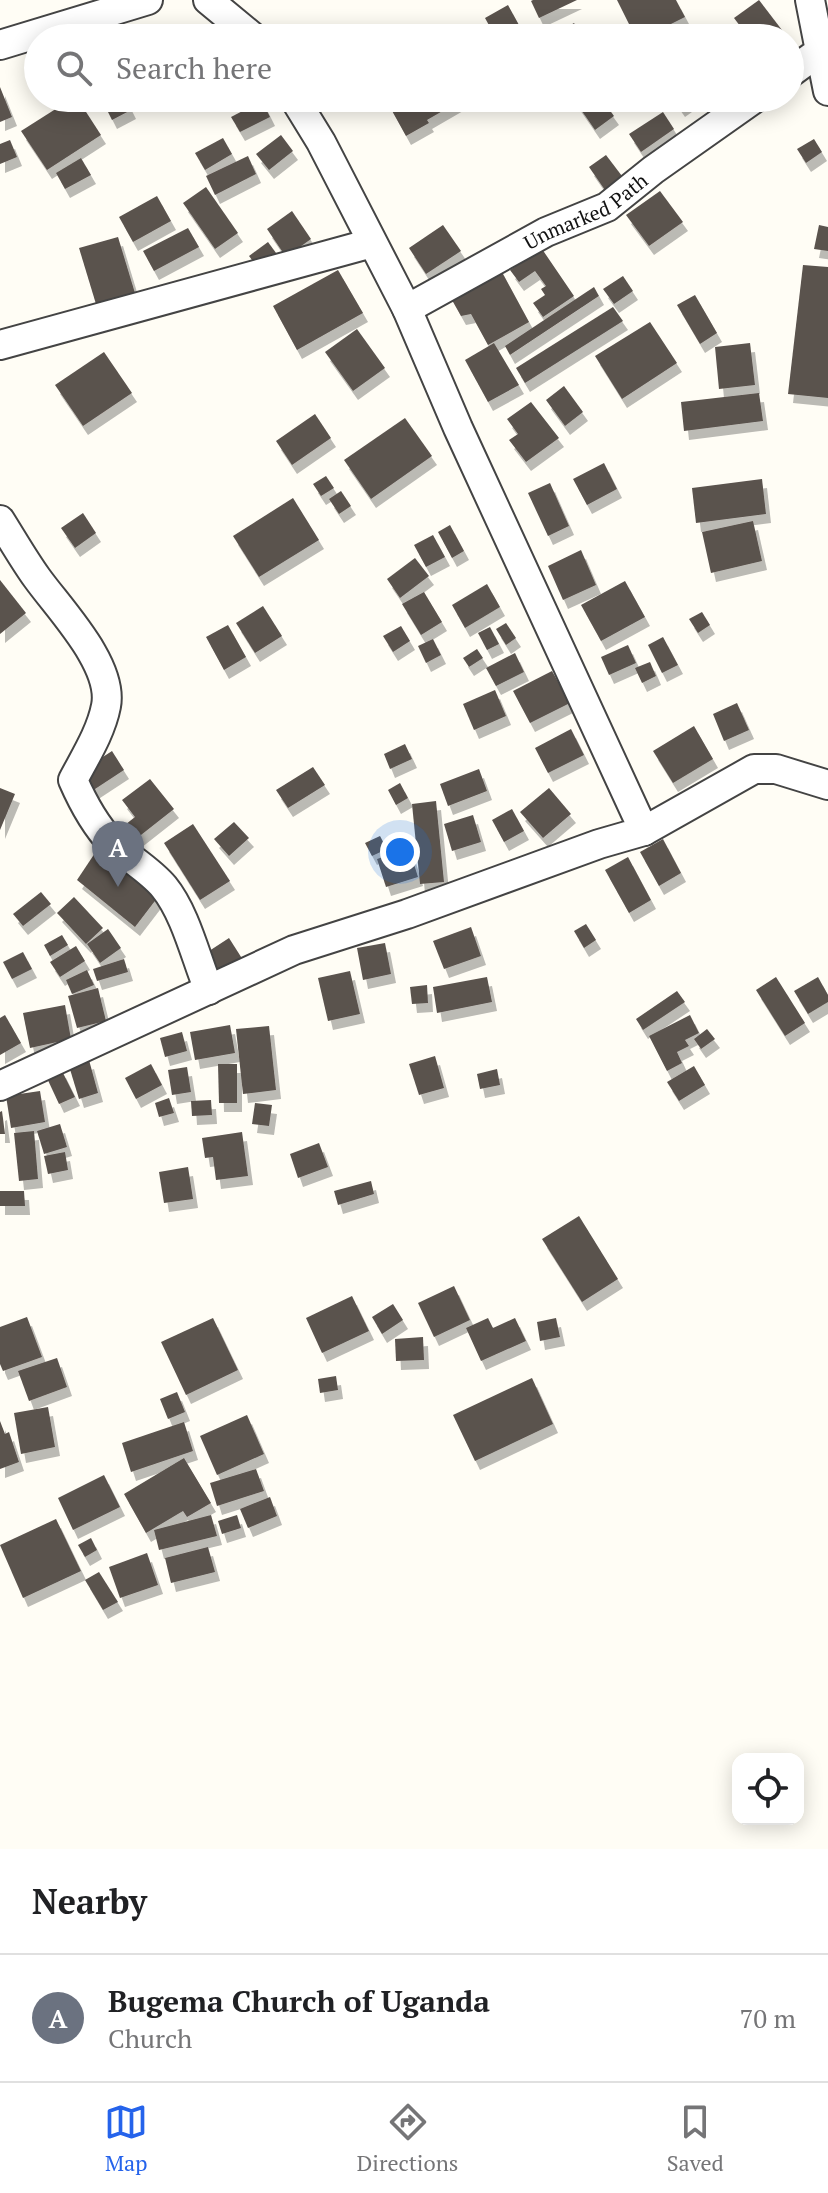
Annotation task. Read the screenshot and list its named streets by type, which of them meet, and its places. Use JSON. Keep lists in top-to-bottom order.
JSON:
{
  "streets": {
    "street": ["Unmarked Path"]
  },
  "page": {
    "search": "Search here",
    "pins": "A",
    "heading": "Nearby",
    "list": [
      {
        "mark": "A",
        "name": "Bugema Church of Uganda",
        "note": "Church",
        "value": "70 m"
      }
    ],
    "nav": ["Map", "Directions", "Saved"]
  }
}
